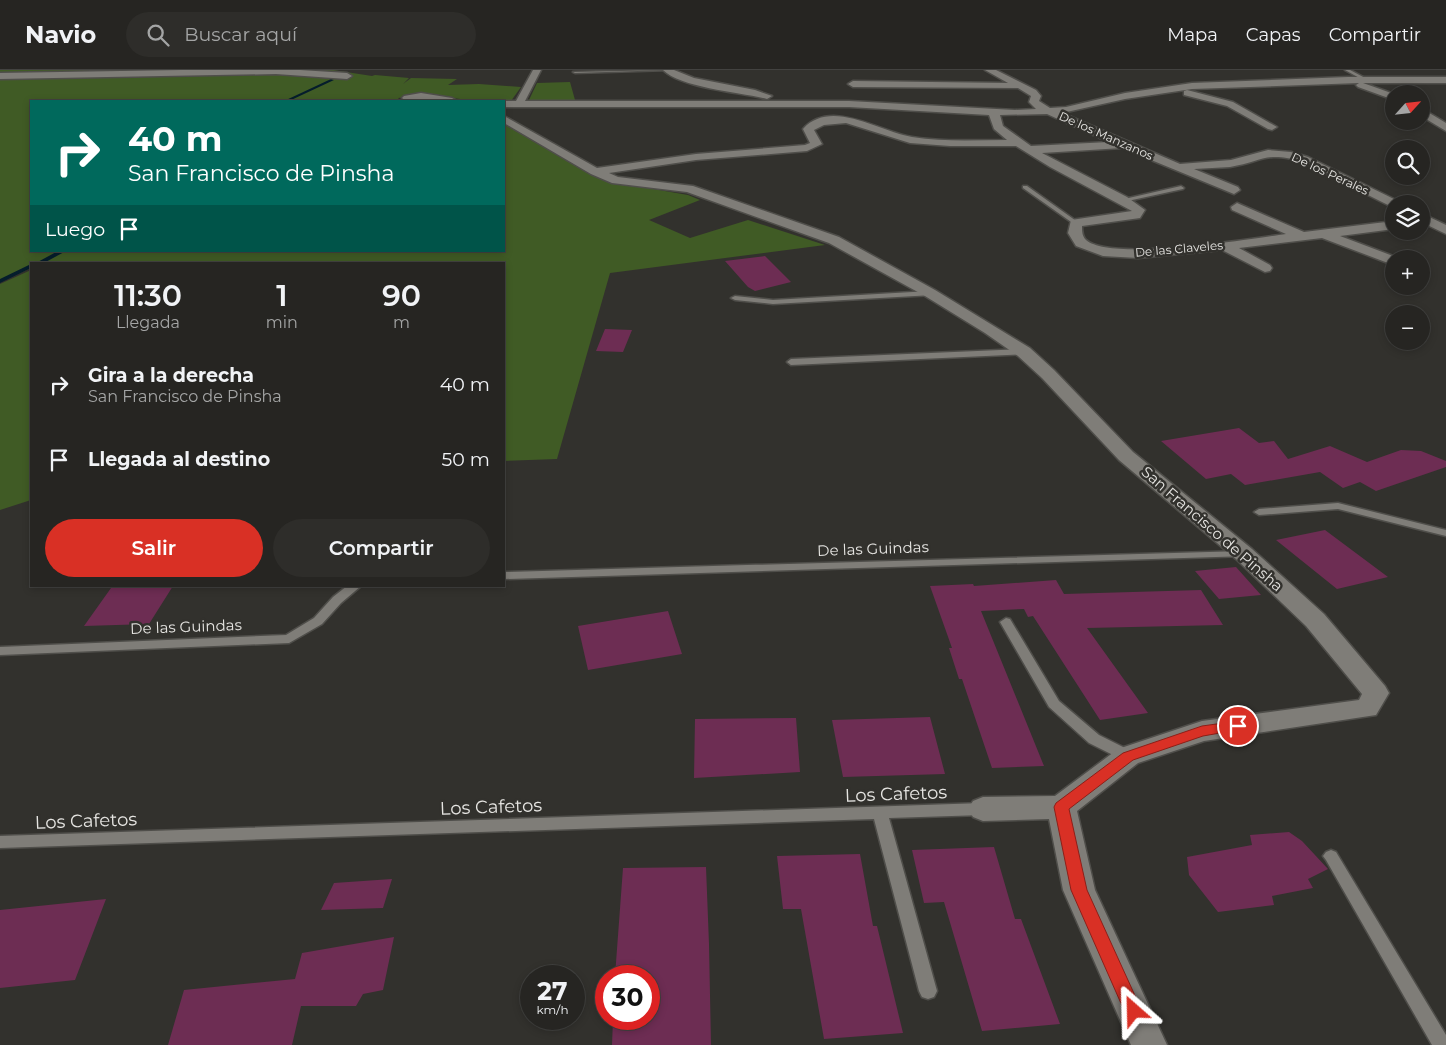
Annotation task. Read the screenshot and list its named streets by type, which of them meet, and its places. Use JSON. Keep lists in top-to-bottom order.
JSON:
{
  "streets": {
    "street": [
      "De los Manzanos",
      "De los Perales",
      "De las Claveles",
      "San Francisco de Pinsha"
    ],
    "lane": ["De las Guindas", "Los Cafetos"]
  },
  "crossings": [
    ["De los Manzanos", "De los Perales"],
    ["San Francisco de Pinsha", "De las Guindas"]
  ],
  "north": "top right",
  "page": {
    "header": "Navio",
    "search": "Buscar aquí",
    "nav": ["Mapa", "Capas", "Compartir"],
    "map_buttons": ["+", "−"],
    "turn": ["40 m", "San Francisco de Pinsha"],
    "then": "Luego",
    "eta": [
      "11:30",
      "Llegada",
      "1",
      "min",
      "90",
      "m"
    ],
    "list": [
      {
        "name": "Gira a la derecha",
        "note": "San Francisco de Pinsha",
        "value": "40 m"
      },
      {
        "name": "Llegada al destino",
        "value": "50 m"
      }
    ],
    "buttons": ["Salir", "Compartir"],
    "speed": "27 km/h",
    "limit": "30"
  }
}
